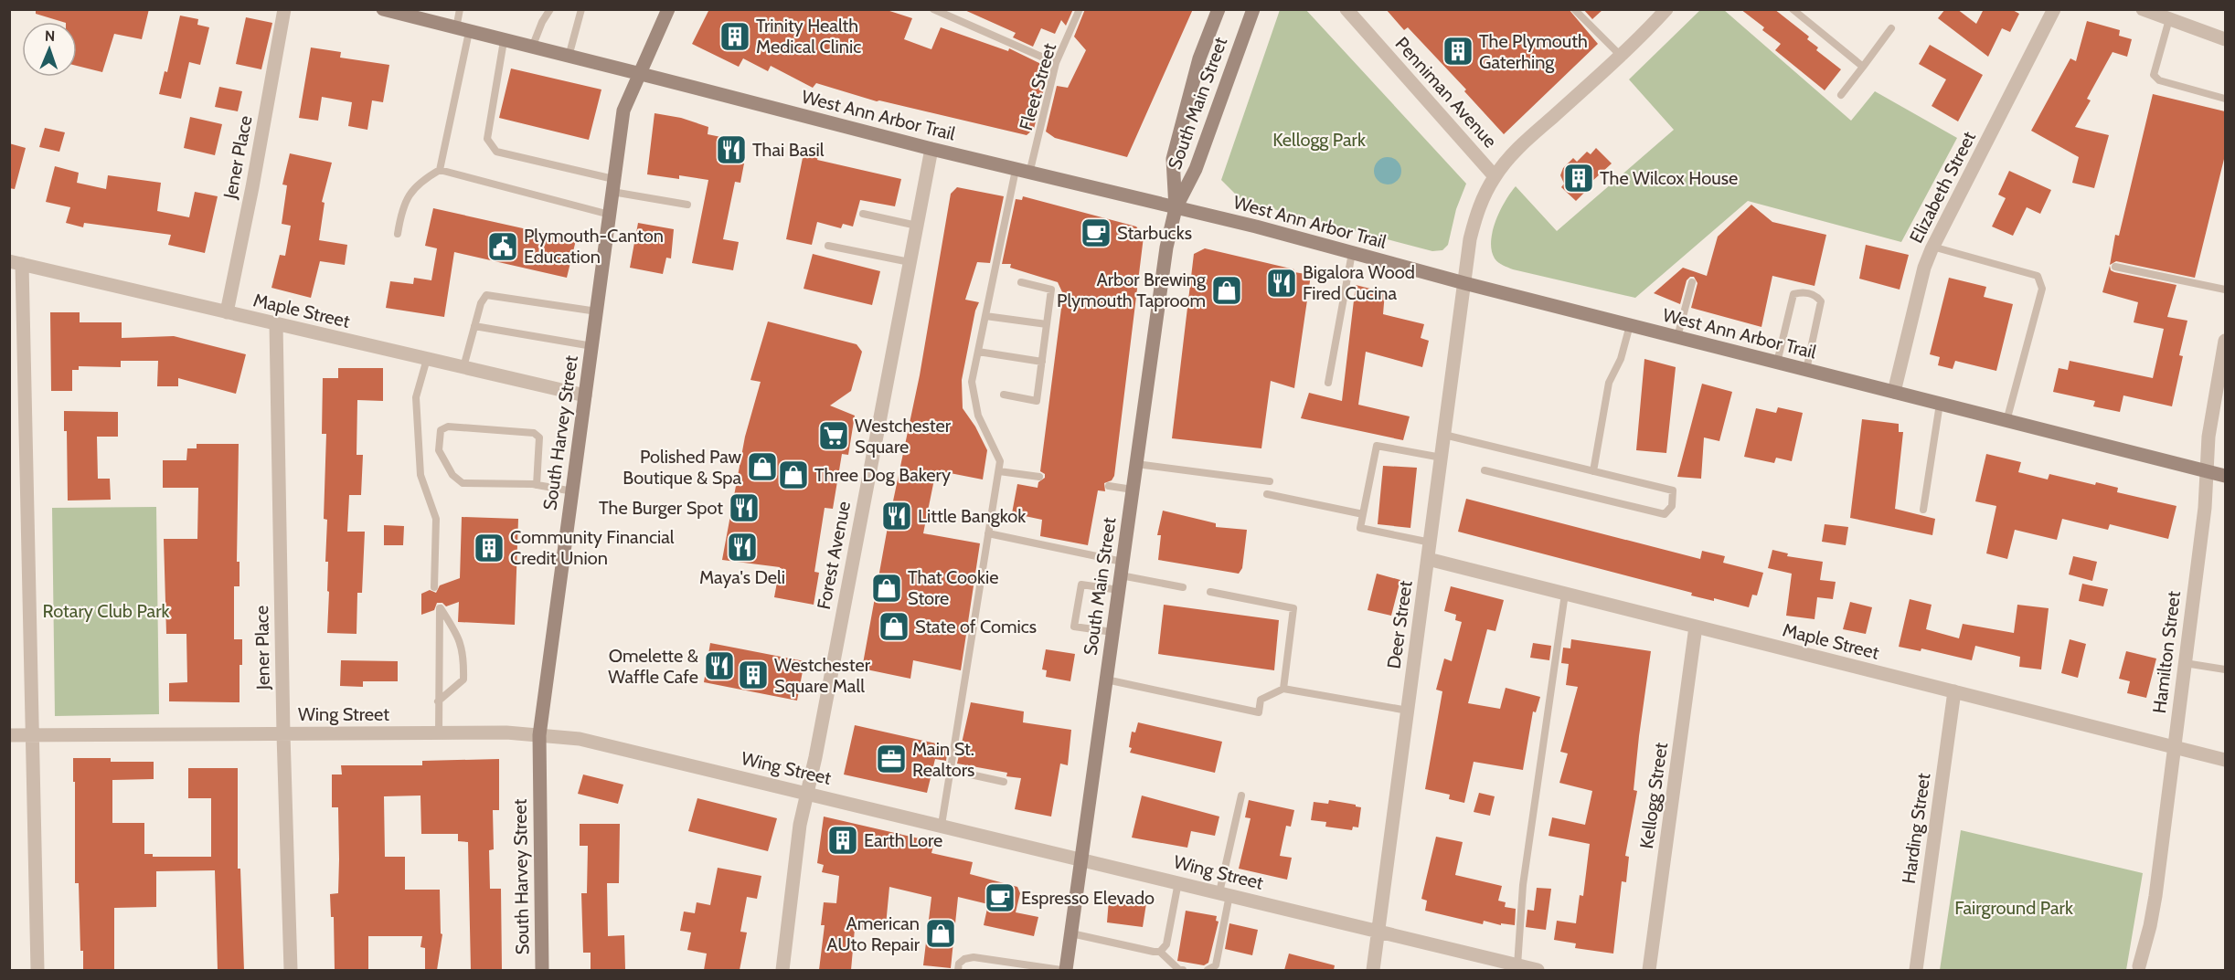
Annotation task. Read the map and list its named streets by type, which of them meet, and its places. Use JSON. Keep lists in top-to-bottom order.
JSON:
{
  "streets": {
    "street": [
      "Penniman Avenue",
      "South Main Street",
      "West Ann Arbor Trail",
      "Jener Place",
      "Elizabeth Street",
      "Maple Street",
      "South Harvey Street",
      "Forest Avenue",
      "Deer Street",
      "Hamilton Street",
      "Wing Street",
      "Kellogg Street",
      "Harding Street"
    ],
    "lane": ["Fleet Street"]
  },
  "crossings": [
    ["Fleet Street", "West Ann Arbor Trail"],
    ["Penniman Avenue", "Deer Street"],
    ["South Main Street", "West Ann Arbor Trail"],
    ["South Main Street", "Wing Street"],
    ["West Ann Arbor Trail", "Elizabeth Street"],
    ["West Ann Arbor Trail", "South Harvey Street"],
    ["West Ann Arbor Trail", "Forest Avenue"],
    ["West Ann Arbor Trail", "Deer Street"],
    ["West Ann Arbor Trail", "Hamilton Street"],
    ["Jener Place", "Maple Street"],
    ["Jener Place", "Wing Street"],
    ["Maple Street", "South Harvey Street"],
    ["Maple Street", "Deer Street"],
    ["Maple Street", "Hamilton Street"],
    ["Maple Street", "Kellogg Street"],
    ["Maple Street", "Harding Street"],
    ["South Harvey Street", "Wing Street"],
    ["Forest Avenue", "Wing Street"],
    ["Deer Street", "Wing Street"]
  ],
  "parks": ["Kellogg Park", "Rotary Club Park", "Fairground Park"],
  "places": {
    "building": [
      "Trinity Health Medical Clinic",
      "The Plymouth Gaterhing",
      "The Wilcox House",
      "Community Financial Credit Union",
      "Westchester Square Mall",
      "Earth Lore"
    ],
    "restaurant": [
      "Thai Basil",
      "Bigalora Wood Fired Cucina",
      "The Burger Spot",
      "Little Bangkok",
      "Maya's Deli",
      "Omelette & Waffle Cafe"
    ],
    "cafe": ["Starbucks", "Espresso Elevado"],
    "public building": ["Plymouth-Canton Education"],
    "shop": [
      "Arbor Brewing Plymouth Taproom",
      "Polished Paw Boutique & Spa",
      "Three Dog Bakery",
      "That Cookie Store",
      "State of Comics",
      "American AUto Repair"
    ],
    "supermarket": ["Westchester Square"],
    "office": ["Main St. Realtors"]
  },
  "north": "top"
}
